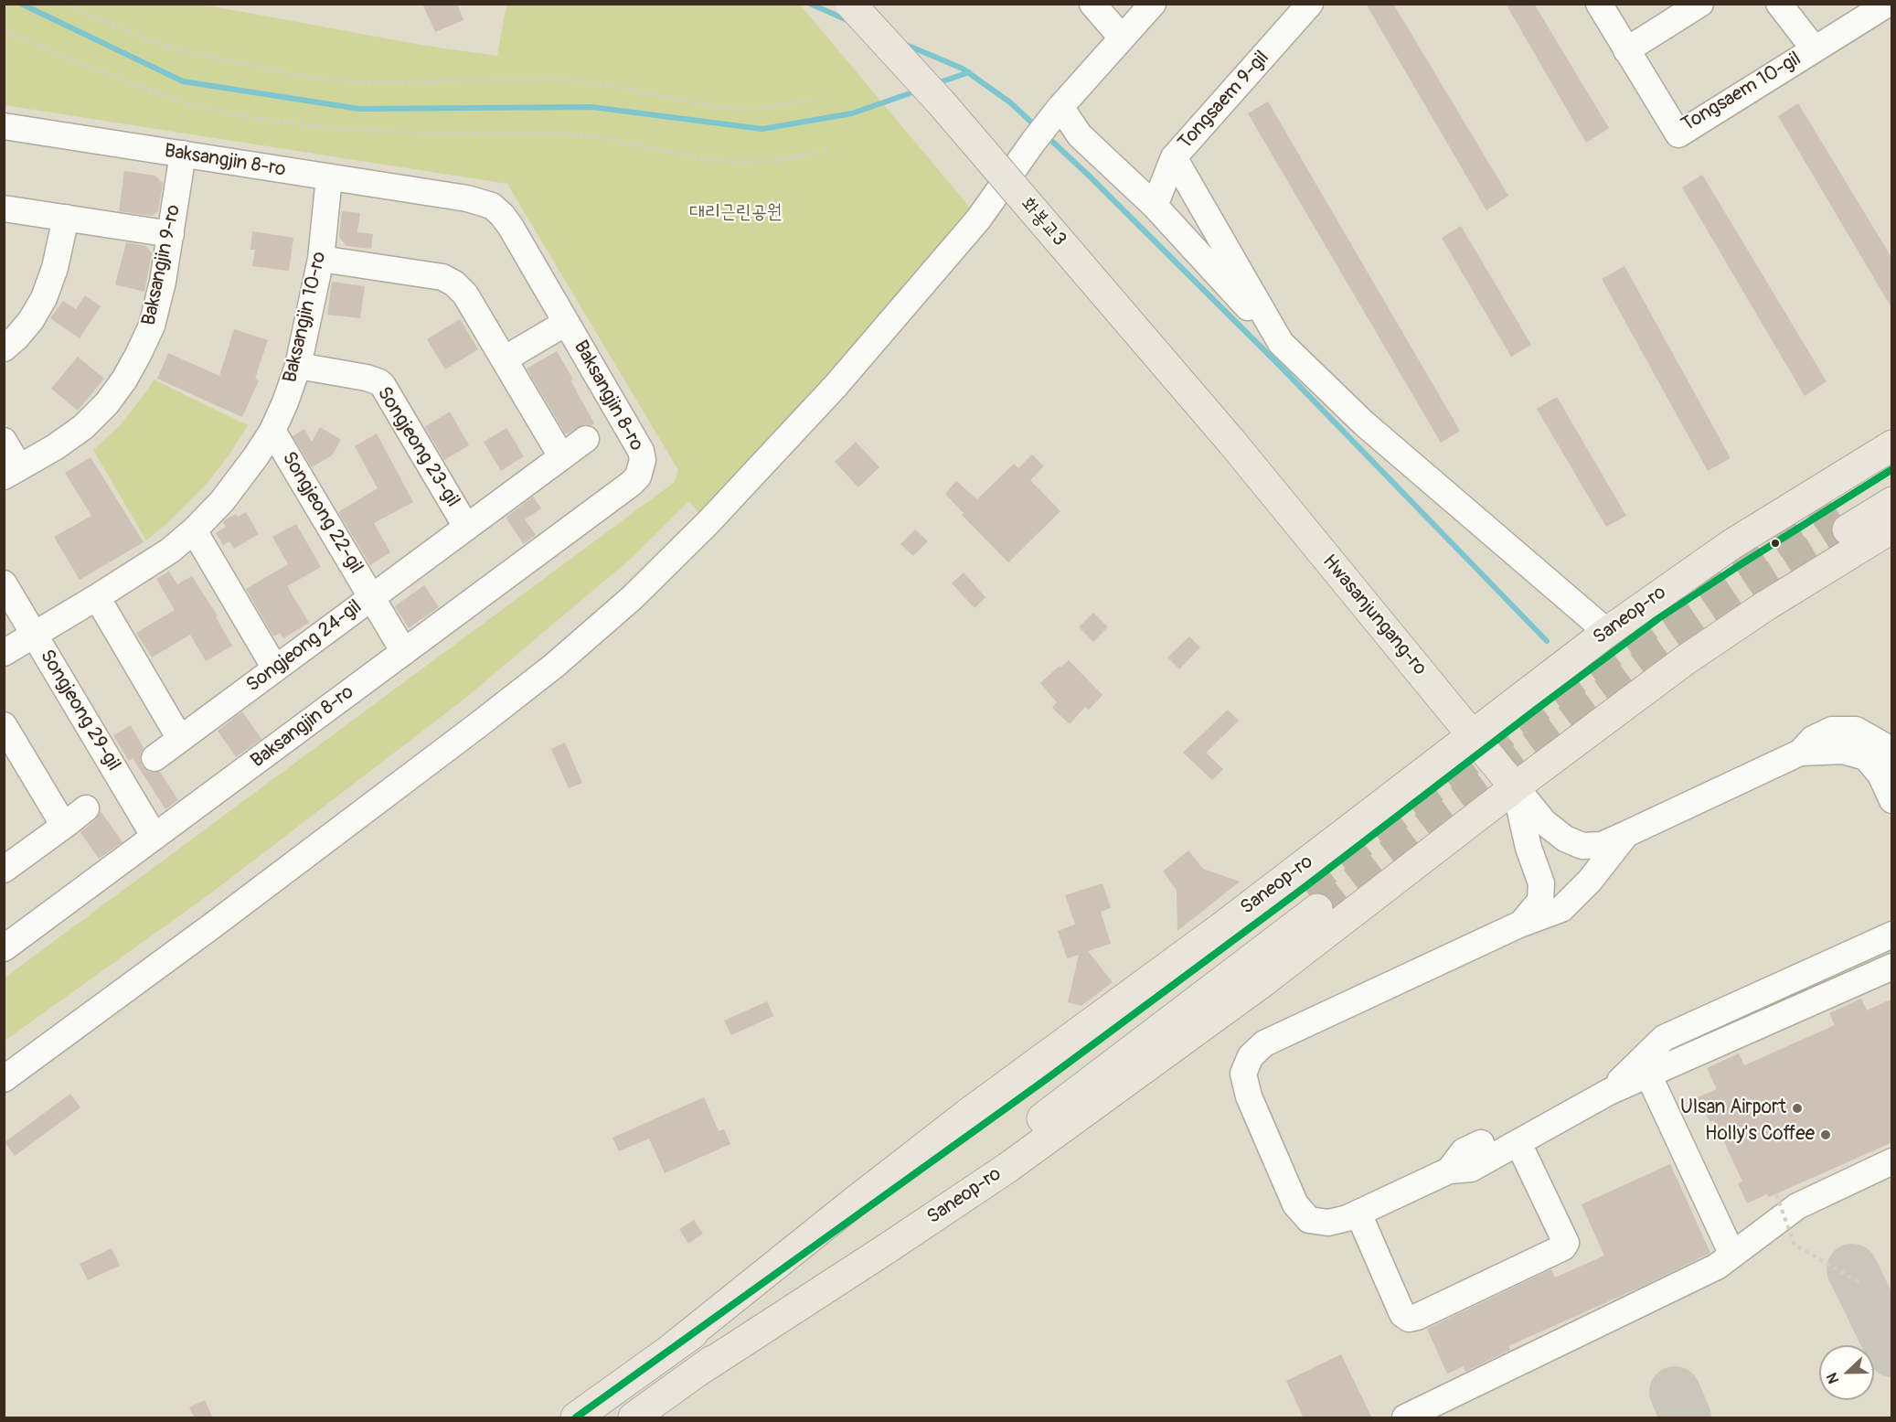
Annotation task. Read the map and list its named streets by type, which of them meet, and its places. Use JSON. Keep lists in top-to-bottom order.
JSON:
{
  "streets": {
    "main road": ["화봉교3", "Hwasanjungang-ro", "Saneop-ro"],
    "street": [
      "Tongsaem 10-gil",
      "Tongsaem 9-gil",
      "Baksangjin 8-ro",
      "Baksangjin 9-ro",
      "Baksangjin 10-ro",
      "Songjeong 23-gil",
      "Songjeong 22-gil",
      "Songjeong 24-gil",
      "Songjeong 29-gil"
    ]
  },
  "crossings": [
    ["Baksangjin 8-ro", "Baksangjin 9-ro"],
    ["Baksangjin 8-ro", "Baksangjin 10-ro"],
    ["Baksangjin 8-ro", "Songjeong 22-gil"],
    ["Baksangjin 8-ro", "Songjeong 29-gil"],
    ["화봉교3", "Hwasanjungang-ro"],
    ["Baksangjin 10-ro", "Songjeong 23-gil"],
    ["Baksangjin 10-ro", "Songjeong 22-gil"],
    ["Baksangjin 10-ro", "Songjeong 29-gil"],
    ["Songjeong 23-gil", "Songjeong 24-gil"],
    ["Songjeong 22-gil", "Songjeong 24-gil"],
    ["Hwasanjungang-ro", "Saneop-ro"]
  ],
  "parks": ["대리근린공원"],
  "places": ["Ulsan Airport", "Holly's Coffee"],
  "north": "left"
}
